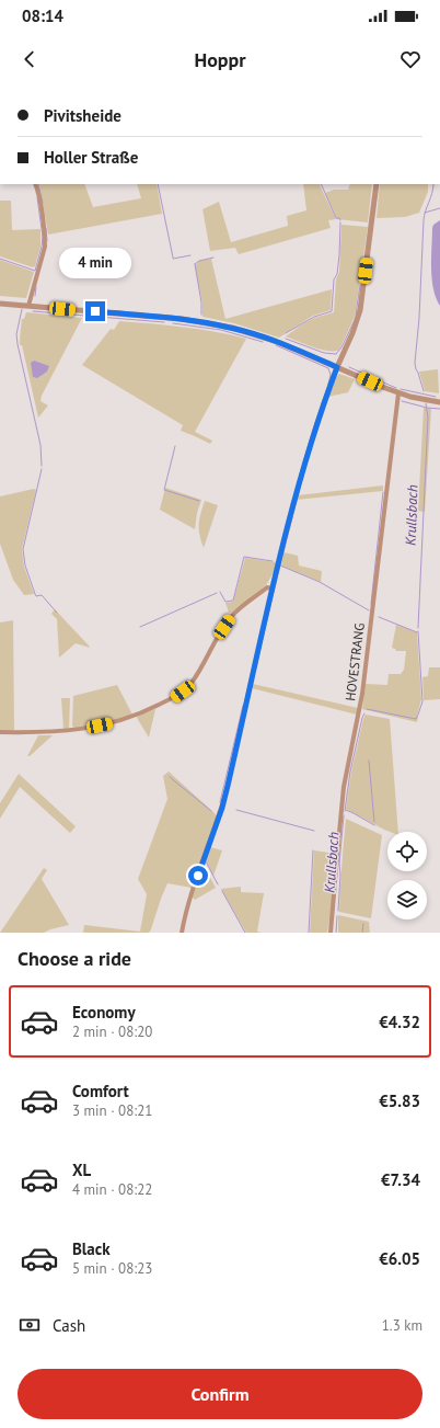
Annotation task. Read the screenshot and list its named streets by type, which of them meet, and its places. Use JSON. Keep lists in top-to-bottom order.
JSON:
{
  "streets": {
    "street": ["HOVESTRANG"]
  },
  "water": ["Krullsbach"],
  "page": {
    "status": "08:14",
    "header": "Hoppr",
    "banner": ["Pivitsheide", "Holler Straße"],
    "bubble": "4 min",
    "heading": "Choose a ride",
    "list": [
      {
        "name": "Economy",
        "note": "2 min · 08:20",
        "value": "€4.32"
      },
      {
        "name": "Comfort",
        "note": "3 min · 08:21",
        "value": "€5.83"
      },
      {
        "name": "XL",
        "note": "4 min · 08:22",
        "value": "€7.34"
      },
      {
        "name": "Black",
        "note": "5 min · 08:23",
        "value": "€6.05"
      }
    ],
    "pay": ["Cash", "1.3 km"],
    "buttons": "Confirm"
  }
}
